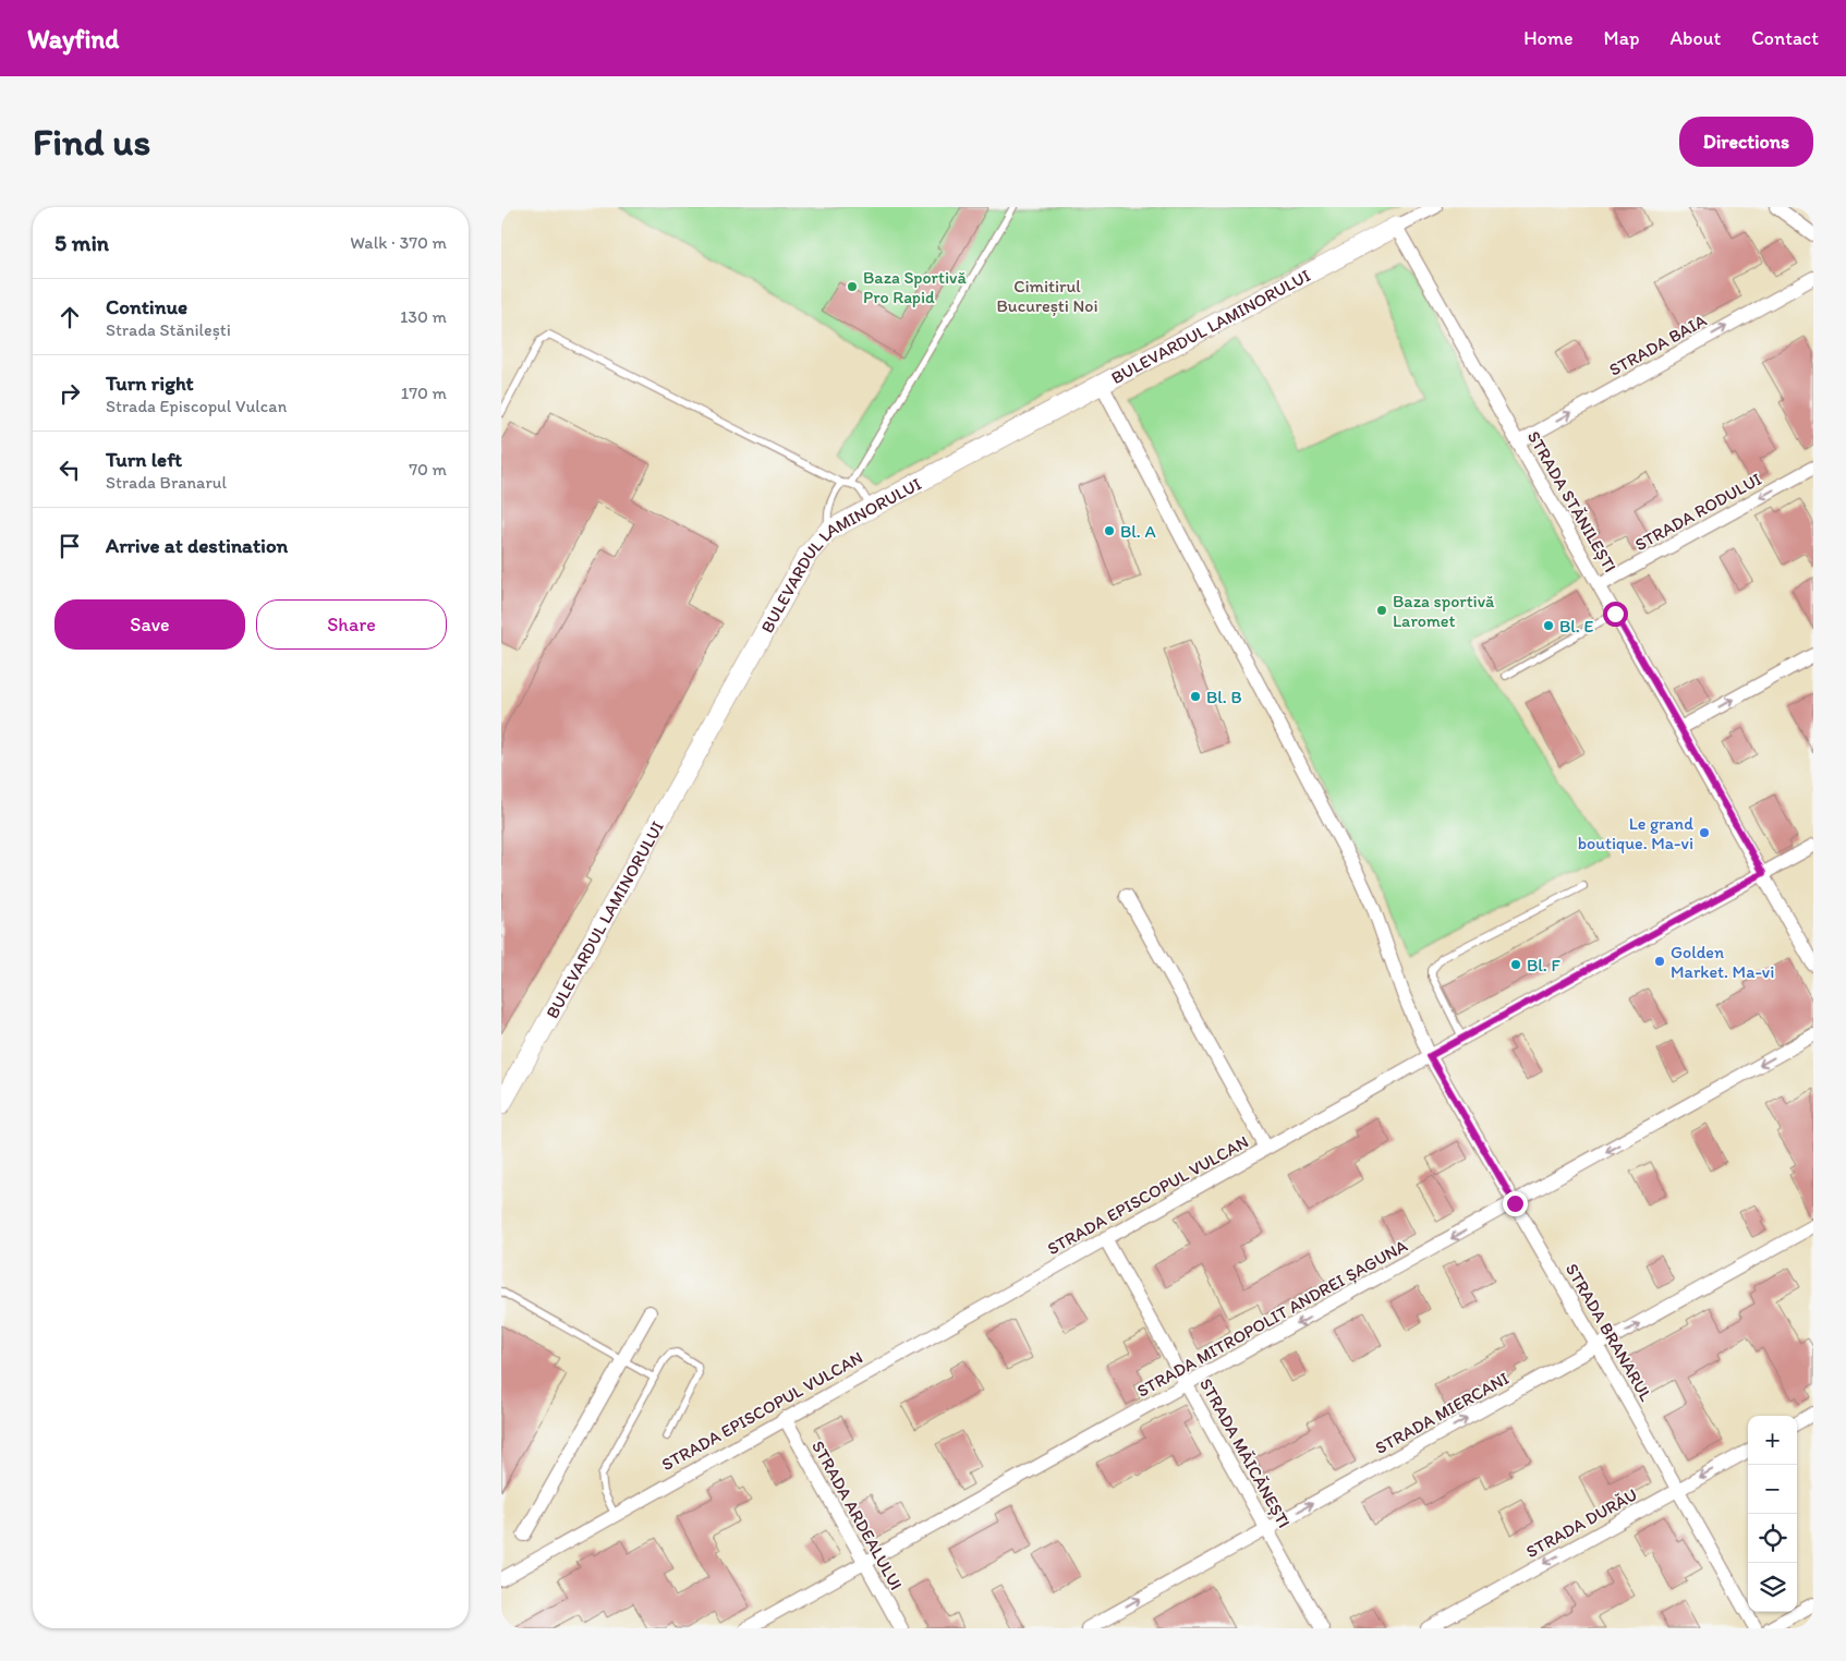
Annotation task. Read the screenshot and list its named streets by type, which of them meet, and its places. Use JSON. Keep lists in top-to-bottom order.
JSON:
{
  "streets": {
    "street": [
      "BULEVARDUL LAMINORULUI",
      "STRADA BAIA",
      "STRADA STĂNILEȘTI",
      "STRADA RODULUI",
      "STRADA EPISCOPUL VULCAN",
      "STRADA MITROPOLIT ANDREI ȘAGUNA",
      "STRADA BRANARUL",
      "STRADA MIERCANI",
      "STRADA MĂICĂNEȘTI",
      "STRADA ARDEALULUI",
      "STRADA DURĂU"
    ]
  },
  "crossings": [
    ["BULEVARDUL LAMINORULUI", "STRADA STĂNILEȘTI"],
    ["BULEVARDUL LAMINORULUI", "STRADA BRANARUL"],
    ["STRADA BAIA", "STRADA STĂNILEȘTI"],
    ["STRADA STĂNILEȘTI", "STRADA RODULUI"],
    ["STRADA STĂNILEȘTI", "STRADA EPISCOPUL VULCAN"],
    ["STRADA EPISCOPUL VULCAN", "STRADA BRANARUL"],
    ["STRADA EPISCOPUL VULCAN", "STRADA MĂICĂNEȘTI"],
    ["STRADA EPISCOPUL VULCAN", "STRADA ARDEALULUI"],
    ["STRADA MITROPOLIT ANDREI ȘAGUNA", "STRADA BRANARUL"],
    ["STRADA MITROPOLIT ANDREI ȘAGUNA", "STRADA MĂICĂNEȘTI"],
    ["STRADA MITROPOLIT ANDREI ȘAGUNA", "STRADA ARDEALULUI"],
    ["STRADA BRANARUL", "STRADA MIERCANI"],
    ["STRADA BRANARUL", "STRADA DURĂU"],
    ["STRADA MIERCANI", "STRADA MĂICĂNEȘTI"]
  ],
  "one_way": [
    "STRADA BAIA",
    "STRADA RODULUI",
    "STRADA MITROPOLIT ANDREI ȘAGUNA",
    "STRADA MIERCANI",
    "STRADA DURĂU"
  ],
  "parks": ["Cimitirul București Noi"],
  "places": [
    "Baza Sportivă Pro Rapid",
    "Bl. A",
    "Baza sportivă Laromet",
    "Bl. E",
    "Bl. B",
    "Le grand boutique. Ma-vi",
    "Golden Market. Ma-vi",
    "Bl. F"
  ],
  "page": {
    "header": "Wayfind",
    "nav": [
      "Home",
      "Map",
      "About",
      "Contact"
    ],
    "buttons": [
      "Directions",
      ["Save", "Share"]
    ],
    "title": "Find us",
    "heading": ["5 min", "Walk · 370 m"],
    "list": [
      ["Continue", "Strada Stănilești", "130 m"],
      ["Turn right", "Strada Episcopul Vulcan", "170 m"],
      ["Turn left", "Strada Branarul", "70 m"],
      "Arrive at destination"
    ],
    "map_buttons": ["+", "−"]
  }
}
